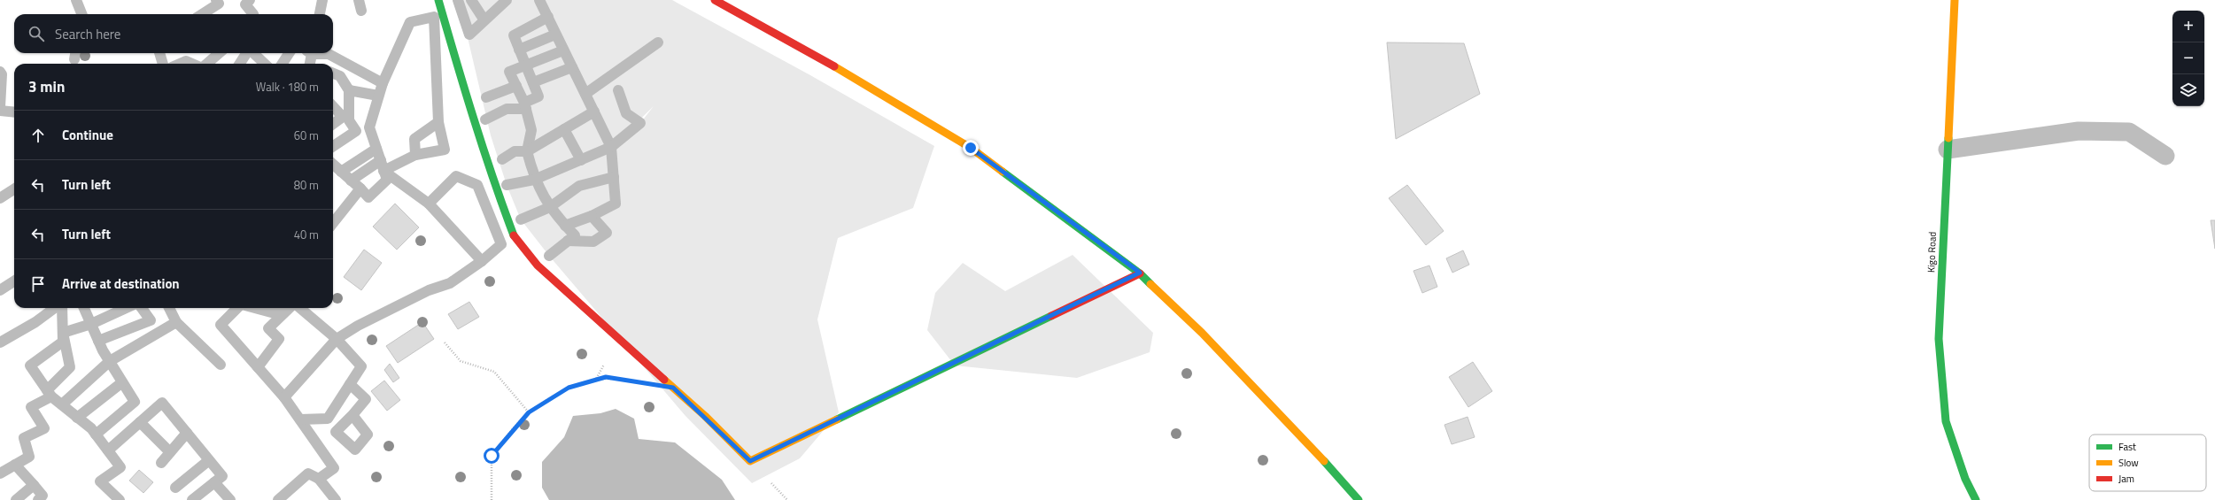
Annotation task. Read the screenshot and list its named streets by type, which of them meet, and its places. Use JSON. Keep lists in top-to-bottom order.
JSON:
{
  "streets": {
    "street": ["Kigo Road"]
  },
  "legend": ["Fast", "Slow", "Jam"],
  "page": {
    "map_buttons": ["+", "−"],
    "search": "Search here",
    "heading": ["3 min", "Walk · 180 m"],
    "list": [
      ["Continue", "60 m"],
      ["Turn left", "80 m"],
      ["Turn left", "40 m"],
      "Arrive at destination"
    ]
  }
}
